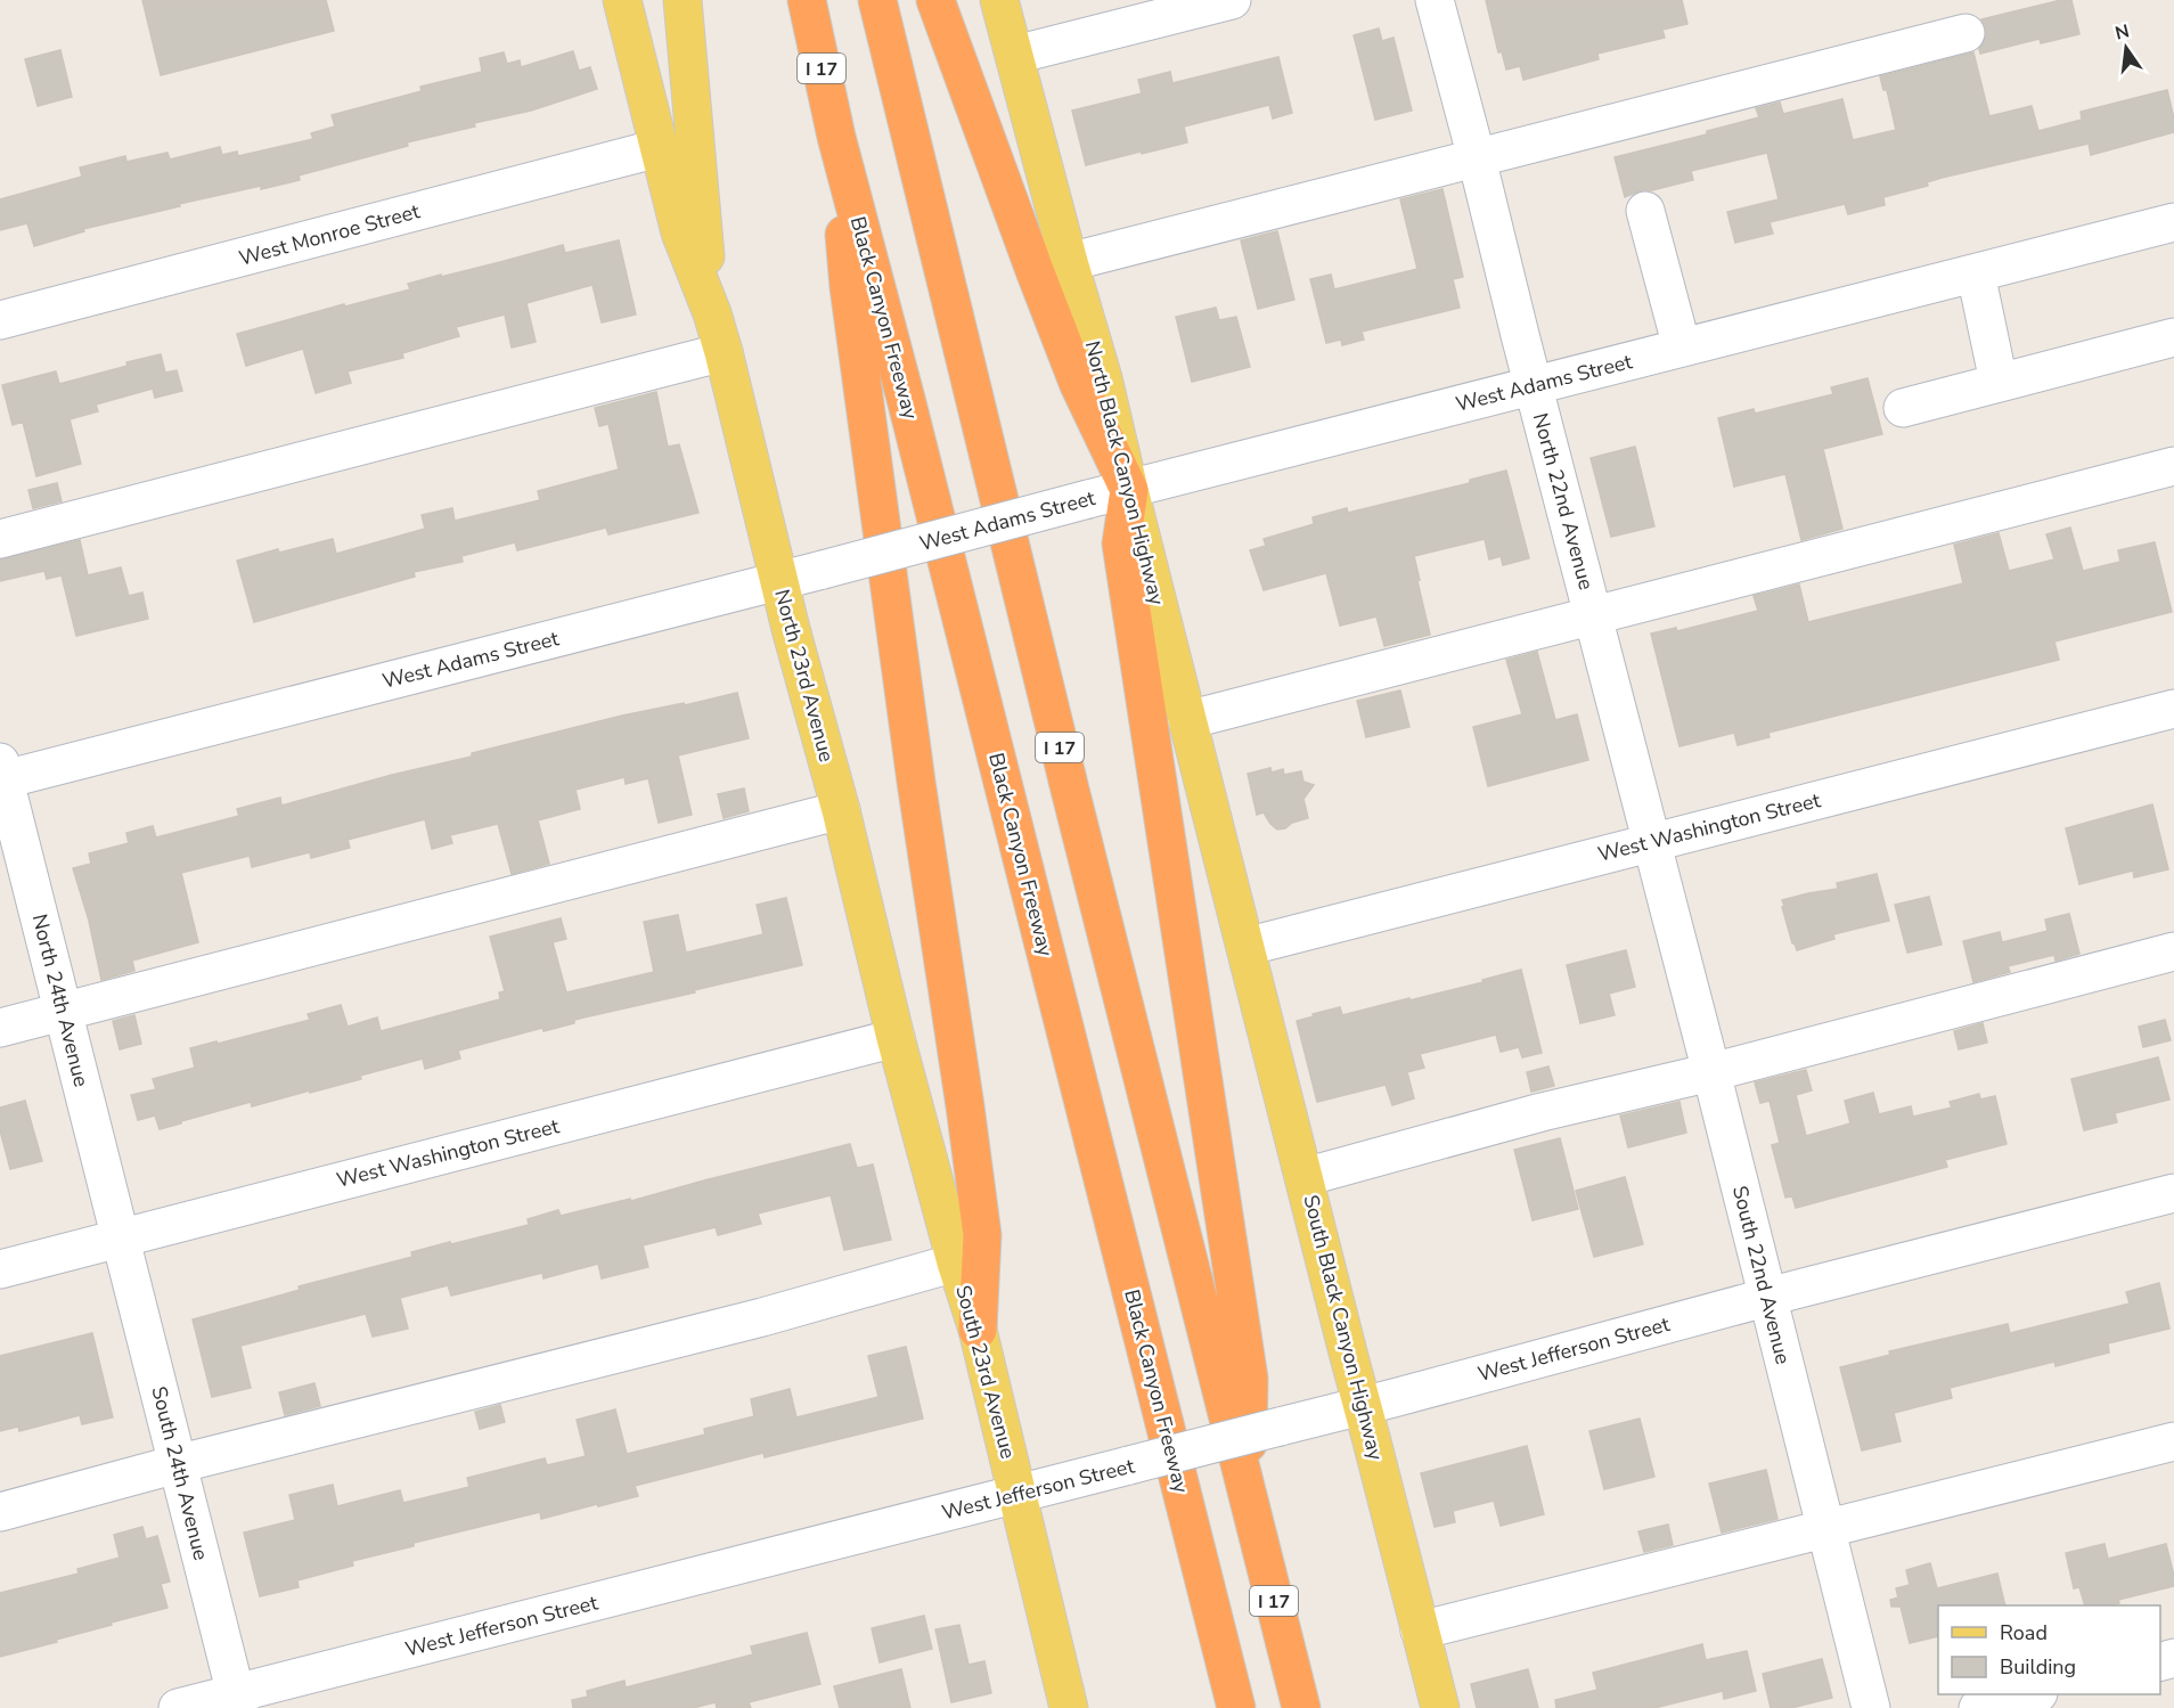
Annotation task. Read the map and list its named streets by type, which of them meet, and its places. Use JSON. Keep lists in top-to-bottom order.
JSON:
{
  "streets": {
    "highway": ["I 17", "Black Canyon Freeway"],
    "main road": [
      "North Black Canyon Highway",
      "North 23rd Avenue",
      "South Black Canyon Highway",
      "South 23rd Avenue"
    ],
    "street": [
      "West Monroe Street",
      "West Adams Street",
      "North 22nd Avenue",
      "West Washington Street",
      "North 24th Avenue",
      "South 22nd Avenue",
      "West Jefferson Street",
      "South 24th Avenue"
    ]
  },
  "crossings": [
    ["West Adams Street", "North Black Canyon Highway"],
    ["West Adams Street", "North 22nd Avenue"],
    ["West Adams Street", "North 23rd Avenue"],
    ["West Adams Street", "North 24th Avenue"],
    ["North Black Canyon Highway", "West Washington Street"],
    ["North Black Canyon Highway", "South Black Canyon Highway"],
    ["North 22nd Avenue", "West Washington Street"],
    ["North 22nd Avenue", "South 22nd Avenue"],
    ["North 23rd Avenue", "West Washington Street"],
    ["North 23rd Avenue", "South 23rd Avenue"],
    ["West Washington Street", "North 24th Avenue"],
    ["West Washington Street", "South 22nd Avenue"],
    ["West Washington Street", "South Black Canyon Highway"],
    ["West Washington Street", "South 23rd Avenue"],
    ["West Washington Street", "South 24th Avenue"],
    ["North 24th Avenue", "South 24th Avenue"],
    ["South 22nd Avenue", "West Jefferson Street"],
    ["South Black Canyon Highway", "West Jefferson Street"],
    ["West Jefferson Street", "South 23rd Avenue"],
    ["West Jefferson Street", "South 24th Avenue"]
  ],
  "legend": ["Road", "Building"],
  "north": "top"
}
